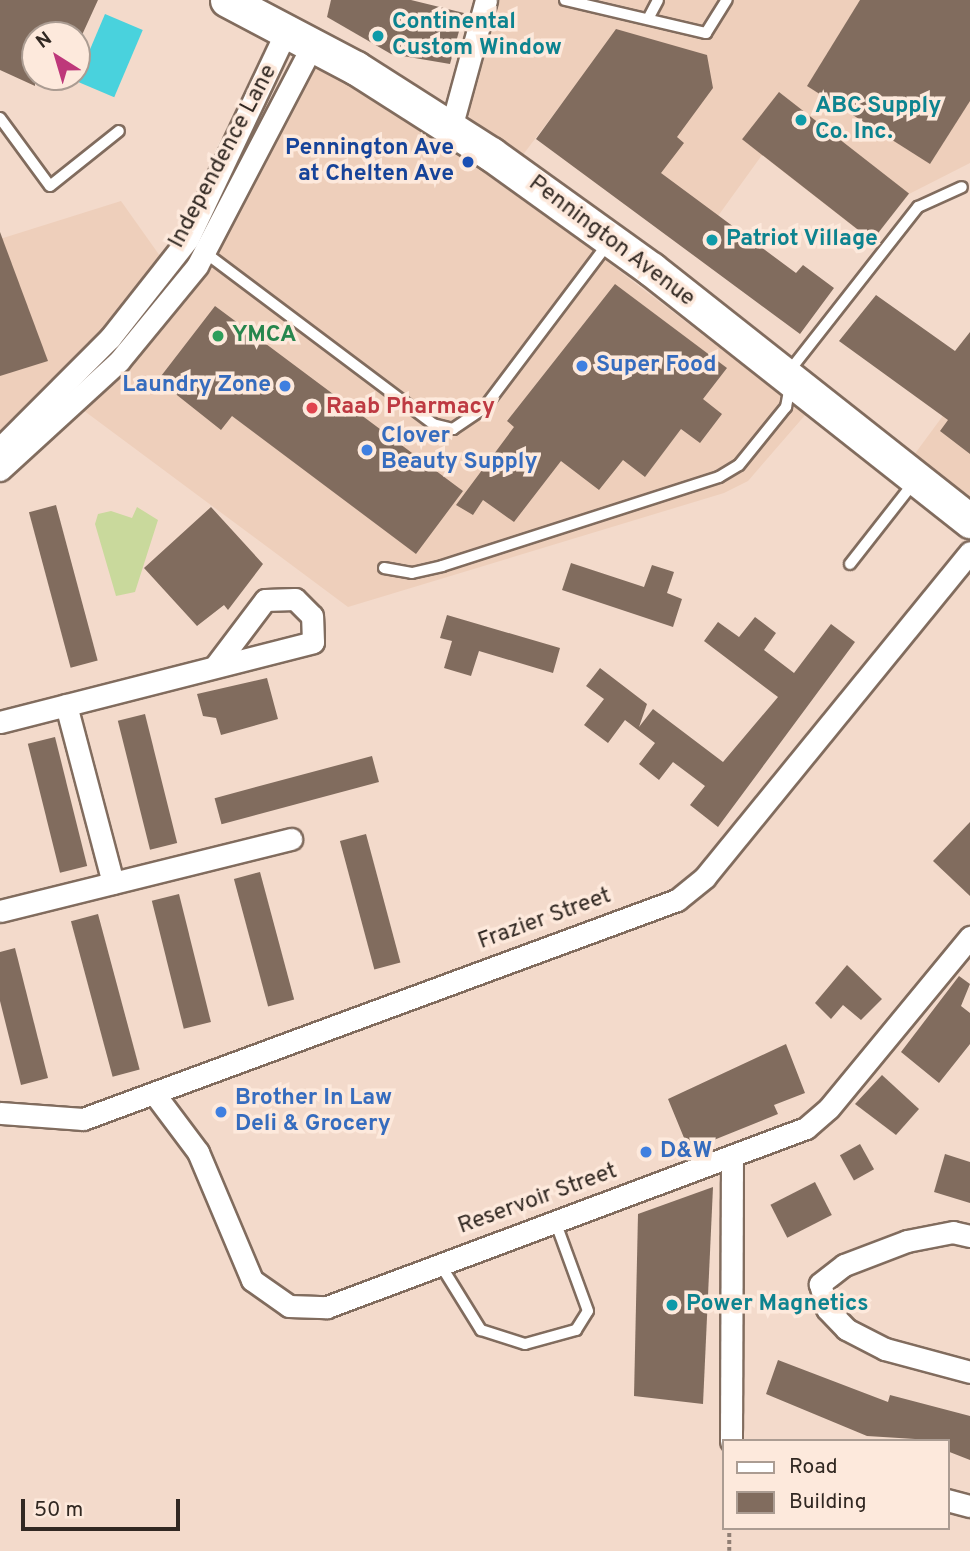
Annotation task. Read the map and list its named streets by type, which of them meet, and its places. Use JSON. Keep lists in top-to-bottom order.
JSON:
{
  "streets": {
    "main road": ["Pennington Avenue"],
    "street": ["Independence Lane", "Frazier Street", "Reservoir Street"]
  },
  "crossings": [
    ["Independence Lane", "Pennington Avenue"],
    ["Frazier Street", "Reservoir Street"]
  ],
  "places": [
    "Continental Custom Window",
    "ABC Supply Co. Inc.",
    "Pennington Ave at Chelten Ave",
    "Patriot Village",
    "YMCA",
    "Super Food",
    "Laundry Zone",
    "Raab Pharmacy",
    "Clover Beauty Supply",
    "Brother In Law Deli & Grocery",
    "D&W",
    "Power Magnetics"
  ],
  "legend": ["Road", "Building"],
  "scale_bar": "50 m",
  "north": "top left"
}
